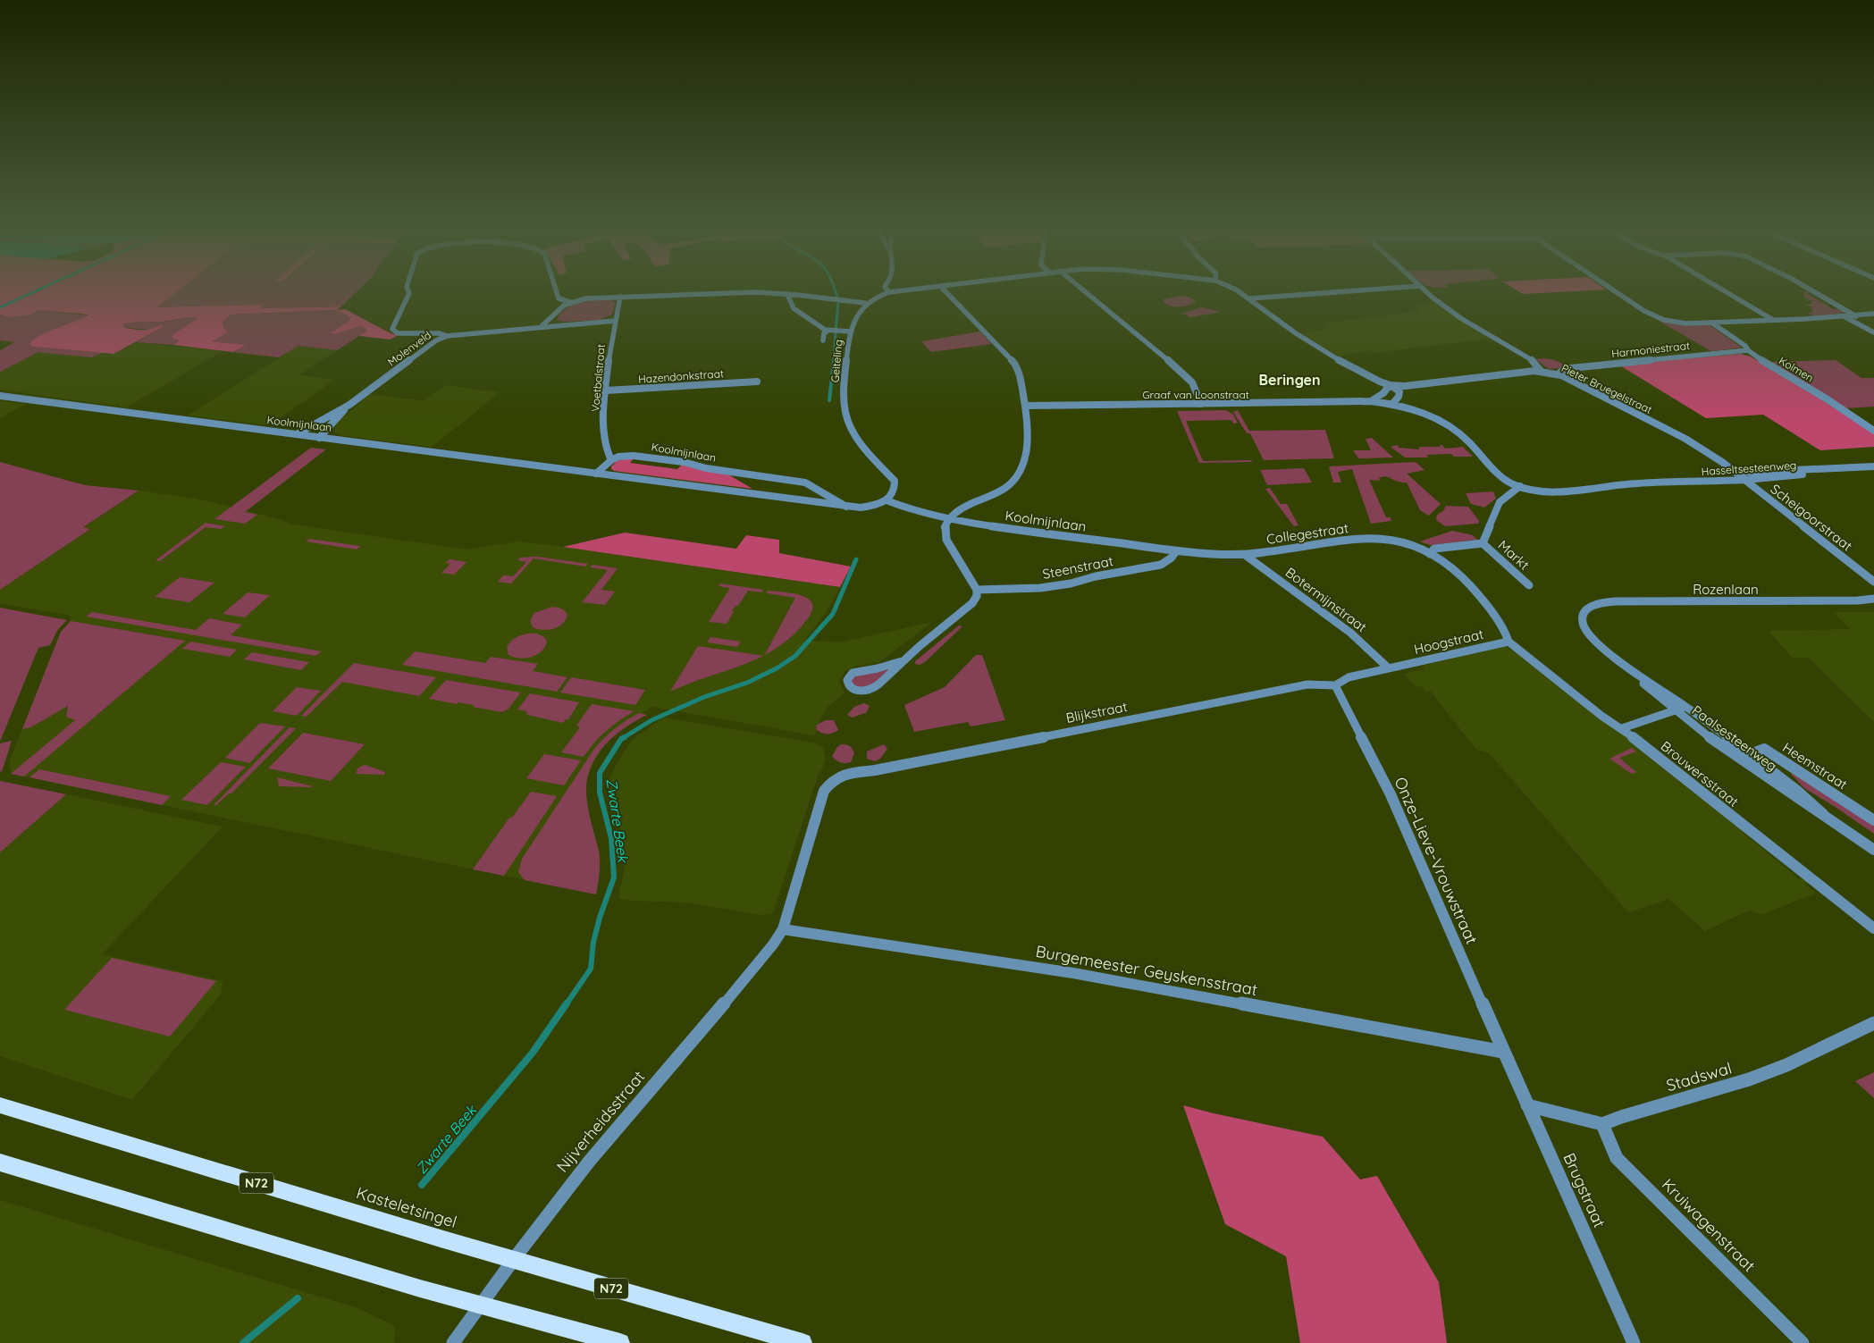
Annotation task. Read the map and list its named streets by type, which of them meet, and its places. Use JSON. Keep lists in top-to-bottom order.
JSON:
{
  "streets": {
    "main road": ["N72", "Kasteletsingel"],
    "street": [
      "Molenveld",
      "Harmoniestraat",
      "Geiteling",
      "Kolmen",
      "Hazendonkstraat",
      "Voetbalstraat",
      "Pieter Bruegelstraat",
      "Graaf van Loonstraat",
      "Koolmijnlaan",
      "Hasseltsesteenweg",
      "Scheigoorstraat",
      "Collegestraat",
      "Markt",
      "Steenstraat",
      "Rozenlaan",
      "Botermijnstraat",
      "Hoogstraat",
      "Blijkstraat",
      "Paalsesteenweg",
      "Heemstraat",
      "Brouwersstraat",
      "Onze-Lieve-Vrouwstraat",
      "Burgemeester Geyskensstraat",
      "Stadswal",
      "Nijverheidsstraat",
      "Brugstraat",
      "Kruiwagenstraat"
    ]
  },
  "crossings": [
    ["Molenveld", "Voetbalstraat"],
    ["Harmoniestraat", "Kolmen"],
    ["Harmoniestraat", "Pieter Bruegelstraat"],
    ["Geiteling", "Koolmijnlaan"],
    ["Hazendonkstraat", "Voetbalstraat"],
    ["Voetbalstraat", "Koolmijnlaan"],
    ["Pieter Bruegelstraat", "Hasseltsesteenweg"],
    ["Pieter Bruegelstraat", "Scheigoorstraat"],
    ["Graaf van Loonstraat", "Hasseltsesteenweg"],
    ["Graaf van Loonstraat", "Markt"],
    ["Koolmijnlaan", "Collegestraat"],
    ["Koolmijnlaan", "Steenstraat"],
    ["Koolmijnlaan", "Botermijnstraat"],
    ["Hasseltsesteenweg", "Scheigoorstraat"],
    ["Hasseltsesteenweg", "Markt"],
    ["Collegestraat", "Markt"],
    ["Collegestraat", "Botermijnstraat"],
    ["Collegestraat", "Hoogstraat"],
    ["Markt", "Hoogstraat"],
    ["Rozenlaan", "Paalsesteenweg"],
    ["Botermijnstraat", "Hoogstraat"],
    ["Hoogstraat", "Blijkstraat"],
    ["Hoogstraat", "Brouwersstraat"],
    ["Hoogstraat", "Onze-Lieve-Vrouwstraat"],
    ["Blijkstraat", "Onze-Lieve-Vrouwstraat"],
    ["Blijkstraat", "Burgemeester Geyskensstraat"],
    ["Blijkstraat", "Nijverheidsstraat"],
    ["Paalsesteenweg", "Heemstraat"],
    ["Onze-Lieve-Vrouwstraat", "Burgemeester Geyskensstraat"],
    ["Onze-Lieve-Vrouwstraat", "Brugstraat"],
    ["Burgemeester Geyskensstraat", "Nijverheidsstraat"],
    ["Burgemeester Geyskensstraat", "Brugstraat"],
    ["Stadswal", "Kruiwagenstraat"],
    ["Nijverheidsstraat", "Kasteletsingel"]
  ],
  "districts": ["Beringen"],
  "water": ["Zwarte Beek"]
}
